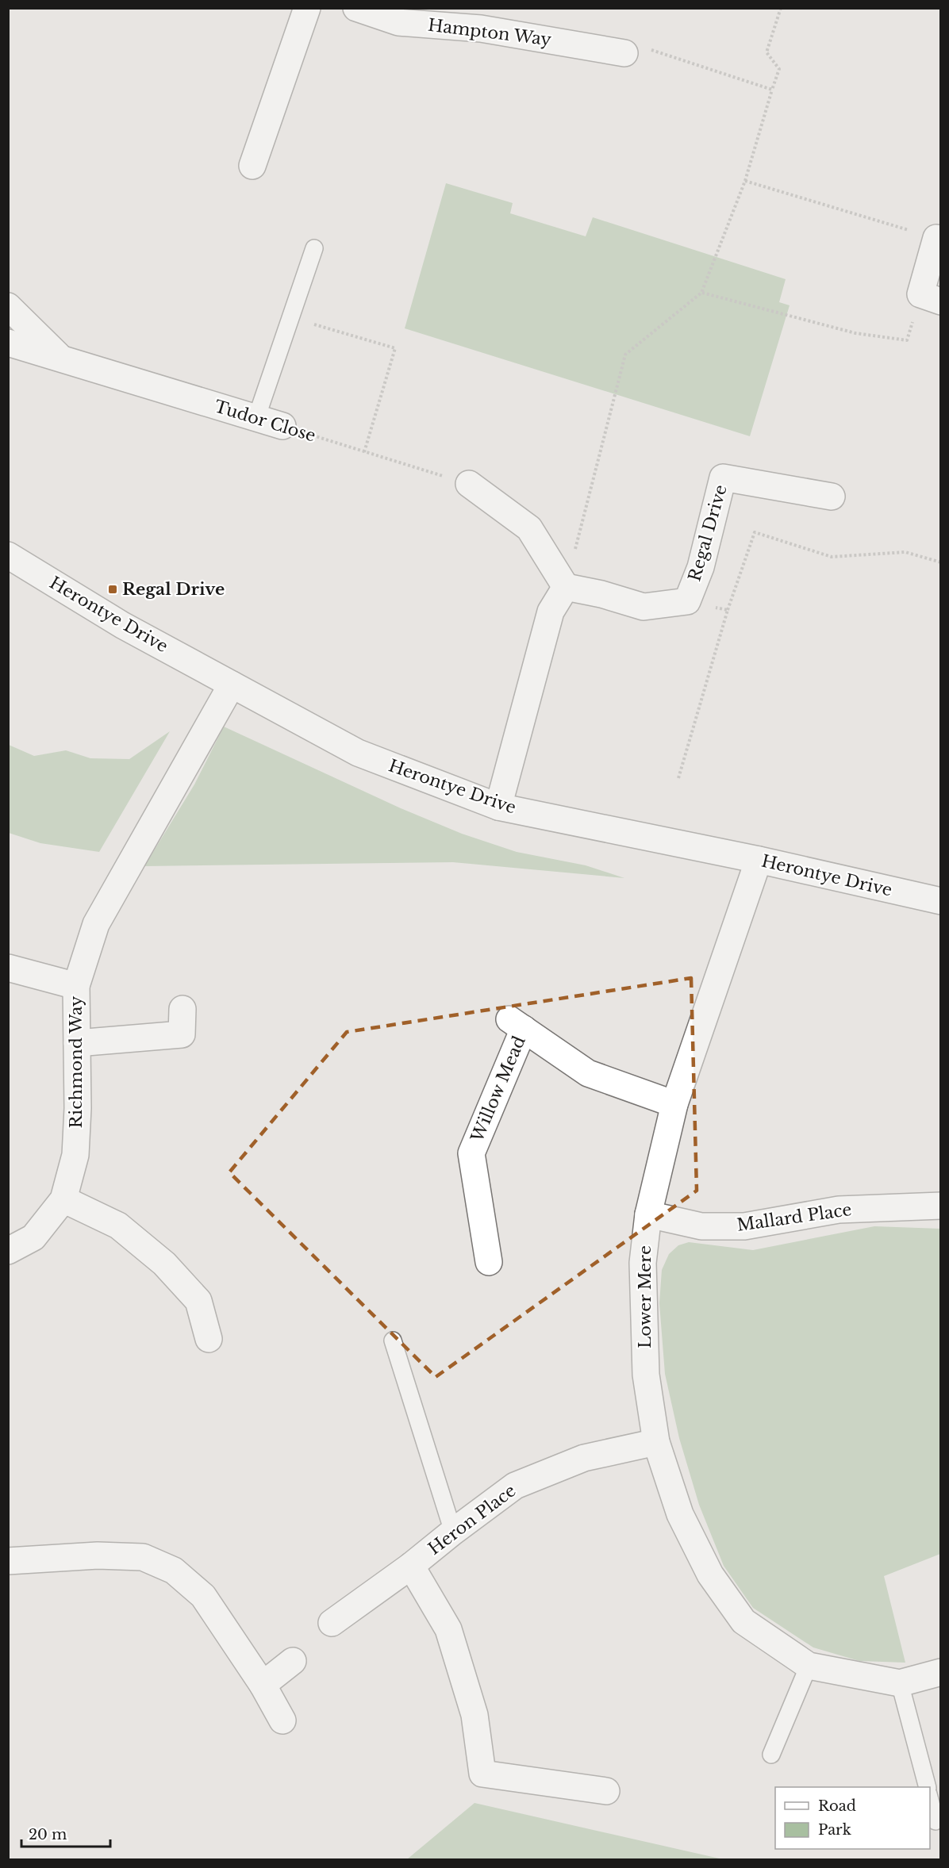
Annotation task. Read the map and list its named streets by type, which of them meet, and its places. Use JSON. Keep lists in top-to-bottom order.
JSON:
{
  "streets": {
    "street": [
      "Hampton Way",
      "Tudor Close",
      "Regal Drive",
      "Herontye Drive",
      "Richmond Way",
      "Willow Mead",
      "Mallard Place",
      "Lower Mere",
      "Heron Place"
    ]
  },
  "crossings": [
    ["Herontye Drive", "Richmond Way"],
    ["Herontye Drive", "Lower Mere"],
    ["Willow Mead", "Lower Mere"],
    ["Mallard Place", "Lower Mere"],
    ["Lower Mere", "Heron Place"]
  ],
  "places": {
    "transit": ["Regal Drive"]
  },
  "legend": ["Road", "Park"],
  "scale_bar": "20 m"
}
